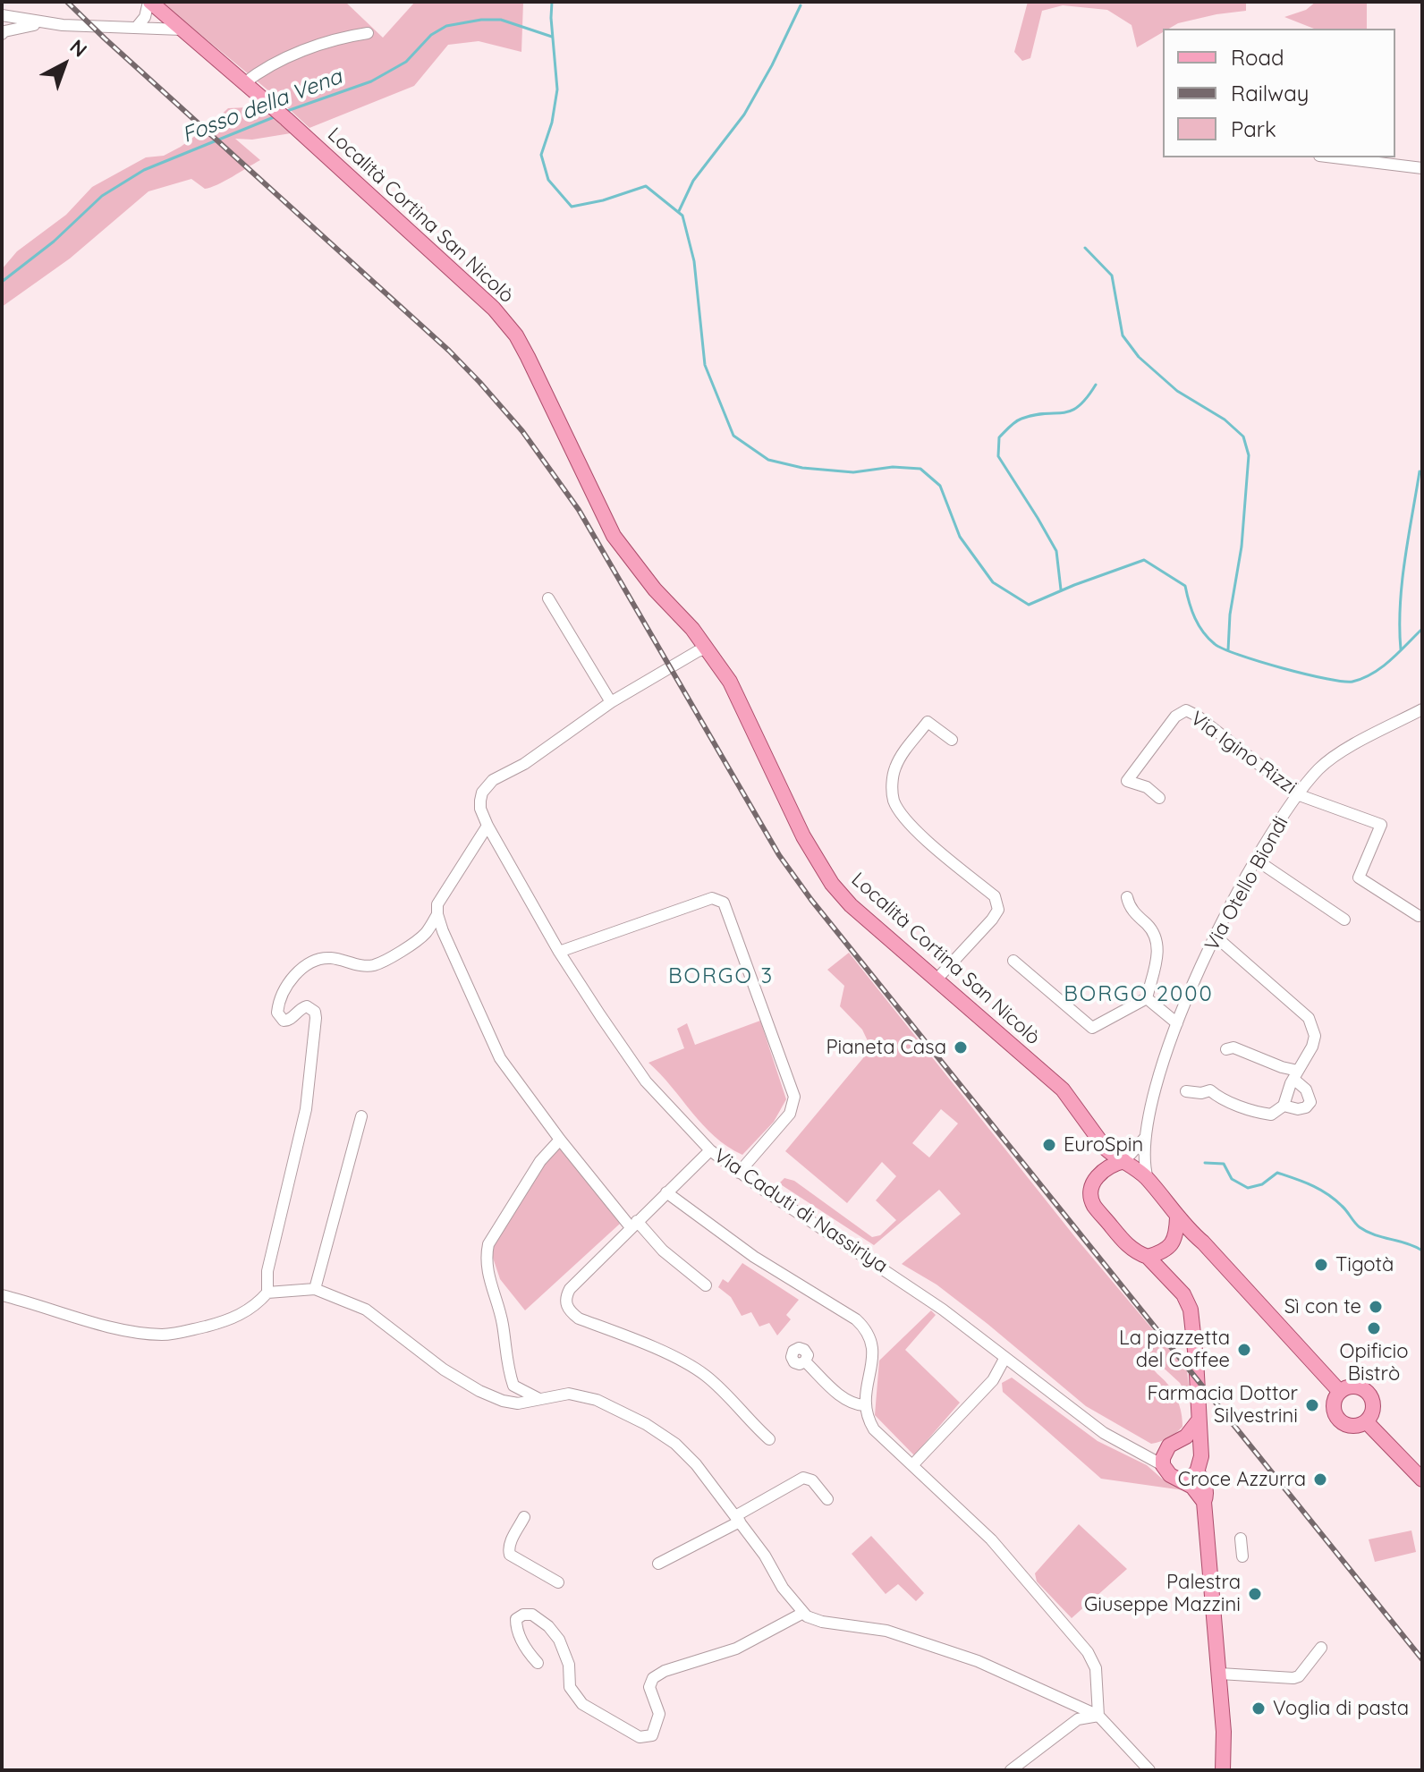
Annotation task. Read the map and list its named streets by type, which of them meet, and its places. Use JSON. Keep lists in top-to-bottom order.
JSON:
{
  "streets": {
    "main road": ["Località Cortina San Nicolò"],
    "street": ["Via Igino Rizzi", "Via Otello Biondi", "Via Caduti di Nassiriya"]
  },
  "crossings": [
    ["Località Cortina San Nicolò", "Via Otello Biondi"],
    ["Via Igino Rizzi", "Via Otello Biondi"]
  ],
  "districts": ["BORGO 3", "BORGO 2000"],
  "water": ["Fosso della Vena"],
  "places": [
    "Pianeta Casa",
    "EuroSpin",
    "Tigotà",
    "Sì con te",
    "Opificio Bistrò",
    "La piazzetta del Coffee",
    "Farmacia Dottor Silvestrini",
    "Croce Azzurra",
    "Palestra Giuseppe Mazzini",
    "Voglia di pasta"
  ],
  "legend": ["Road", "Railway", "Park"],
  "north": "top right"
}
